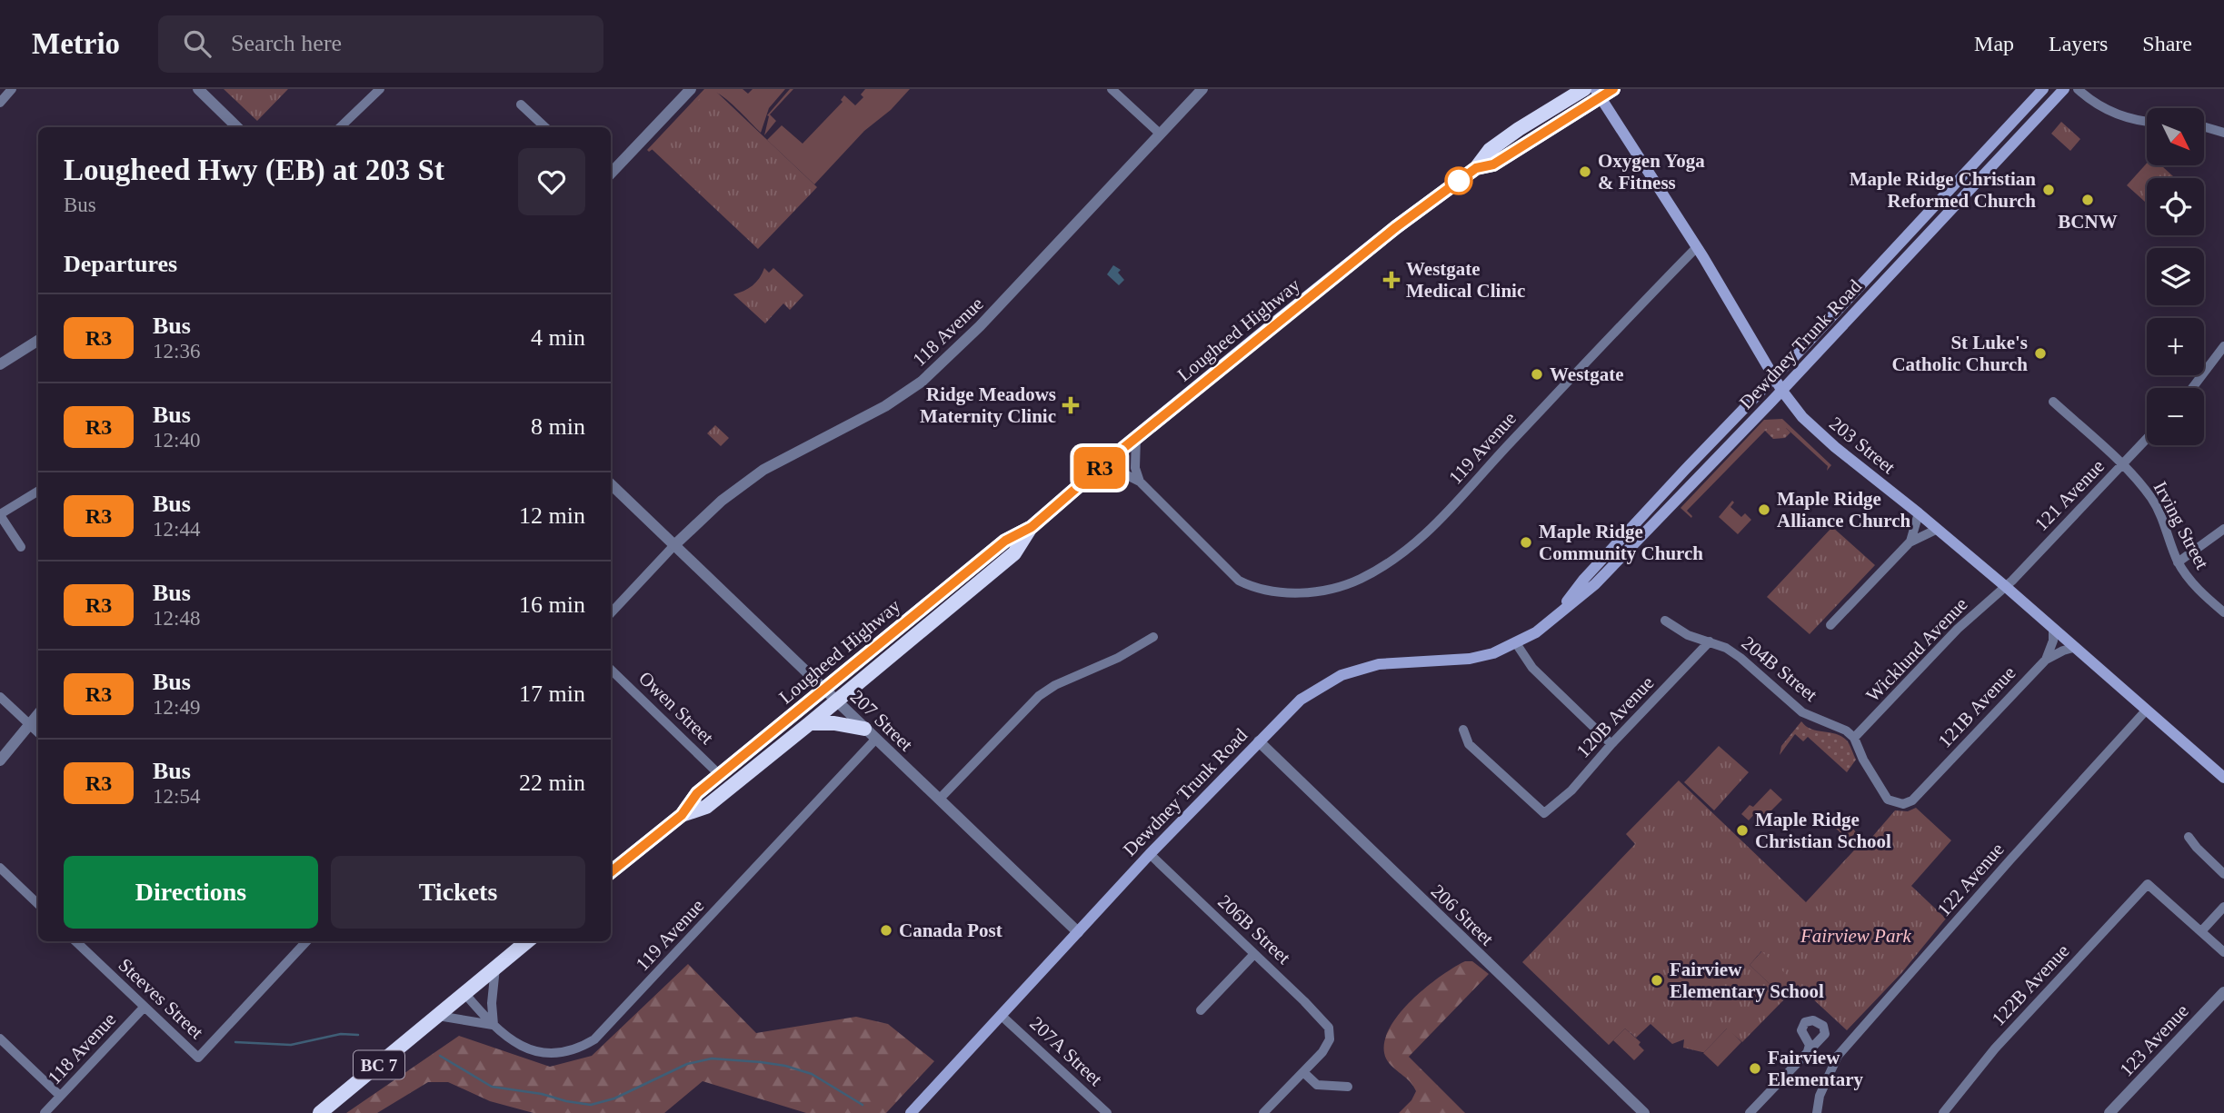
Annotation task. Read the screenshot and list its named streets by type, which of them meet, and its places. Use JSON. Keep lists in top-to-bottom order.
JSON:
{
  "streets": {
    "highway": ["Lougheed Highway", "BC 7"],
    "main road": ["Dewdney Trunk Road", "203 Street"],
    "street": [
      "118 Avenue",
      "119 Avenue",
      "121 Avenue",
      "Irving Street",
      "Wicklund Avenue",
      "204B Street",
      "121B Avenue",
      "Owen Street",
      "120B Avenue",
      "207 Street",
      "122 Avenue",
      "206 Street",
      "206B Street",
      "122B Avenue",
      "Steeves Street",
      "123 Avenue",
      "207A Street"
    ]
  },
  "crossings": [
    ["Lougheed Highway", "203 Street"],
    ["Lougheed Highway", "Owen Street"],
    ["Lougheed Highway", "207 Street"],
    ["118 Avenue", "207 Street"],
    ["118 Avenue", "Steeves Street"],
    ["Dewdney Trunk Road", "203 Street"],
    ["Dewdney Trunk Road", "207 Street"],
    ["Dewdney Trunk Road", "206 Street"],
    ["Dewdney Trunk Road", "206B Street"],
    ["Dewdney Trunk Road", "207A Street"],
    ["203 Street", "119 Avenue"],
    ["203 Street", "121 Avenue"],
    ["203 Street", "Wicklund Avenue"],
    ["203 Street", "121B Avenue"],
    ["203 Street", "122 Avenue"],
    ["119 Avenue", "207 Street"],
    ["119 Avenue", "BC 7"],
    ["121 Avenue", "Irving Street"],
    ["121 Avenue", "Wicklund Avenue"],
    ["Wicklund Avenue", "204B Street"],
    ["Wicklund Avenue", "121B Avenue"],
    ["204B Street", "121B Avenue"],
    ["204B Street", "120B Avenue"]
  ],
  "parks": ["Fairview Park"],
  "places": {
    "other": [
      "Oxygen Yoga & Fitness",
      "Maple Ridge Christian Reformed Church",
      "BCNW",
      "St Luke's Catholic Church",
      "Westgate",
      "Maple Ridge Alliance Church",
      "Maple Ridge Community Church",
      "Maple Ridge Christian School",
      "Canada Post",
      "Fairview Elementary School",
      "Fairview Elementary"
    ],
    "health": ["Westgate Medical Clinic", "Ridge Meadows Maternity Clinic"]
  },
  "lines": ["bus line R3"],
  "north": "bottom right",
  "page": {
    "header": "Metrio",
    "search": "Search here",
    "nav": ["Map", "Layers", "Share"],
    "on_map": "R3",
    "map_buttons": ["+", "−"],
    "heading": [
      ["Lougheed Hwy (EB) at 203 St", "Bus"],
      "Departures"
    ],
    "list": [
      {
        "mark": "R3",
        "name": "Bus",
        "note": "12:36",
        "value": "4 min"
      },
      {
        "mark": "R3",
        "name": "Bus",
        "note": "12:40",
        "value": "8 min"
      },
      {
        "mark": "R3",
        "name": "Bus",
        "note": "12:44",
        "value": "12 min"
      },
      {
        "mark": "R3",
        "name": "Bus",
        "note": "12:48",
        "value": "16 min"
      },
      {
        "mark": "R3",
        "name": "Bus",
        "note": "12:49",
        "value": "17 min"
      },
      {
        "mark": "R3",
        "name": "Bus",
        "note": "12:54",
        "value": "22 min"
      }
    ],
    "buttons": ["Directions", "Tickets"]
  }
}
